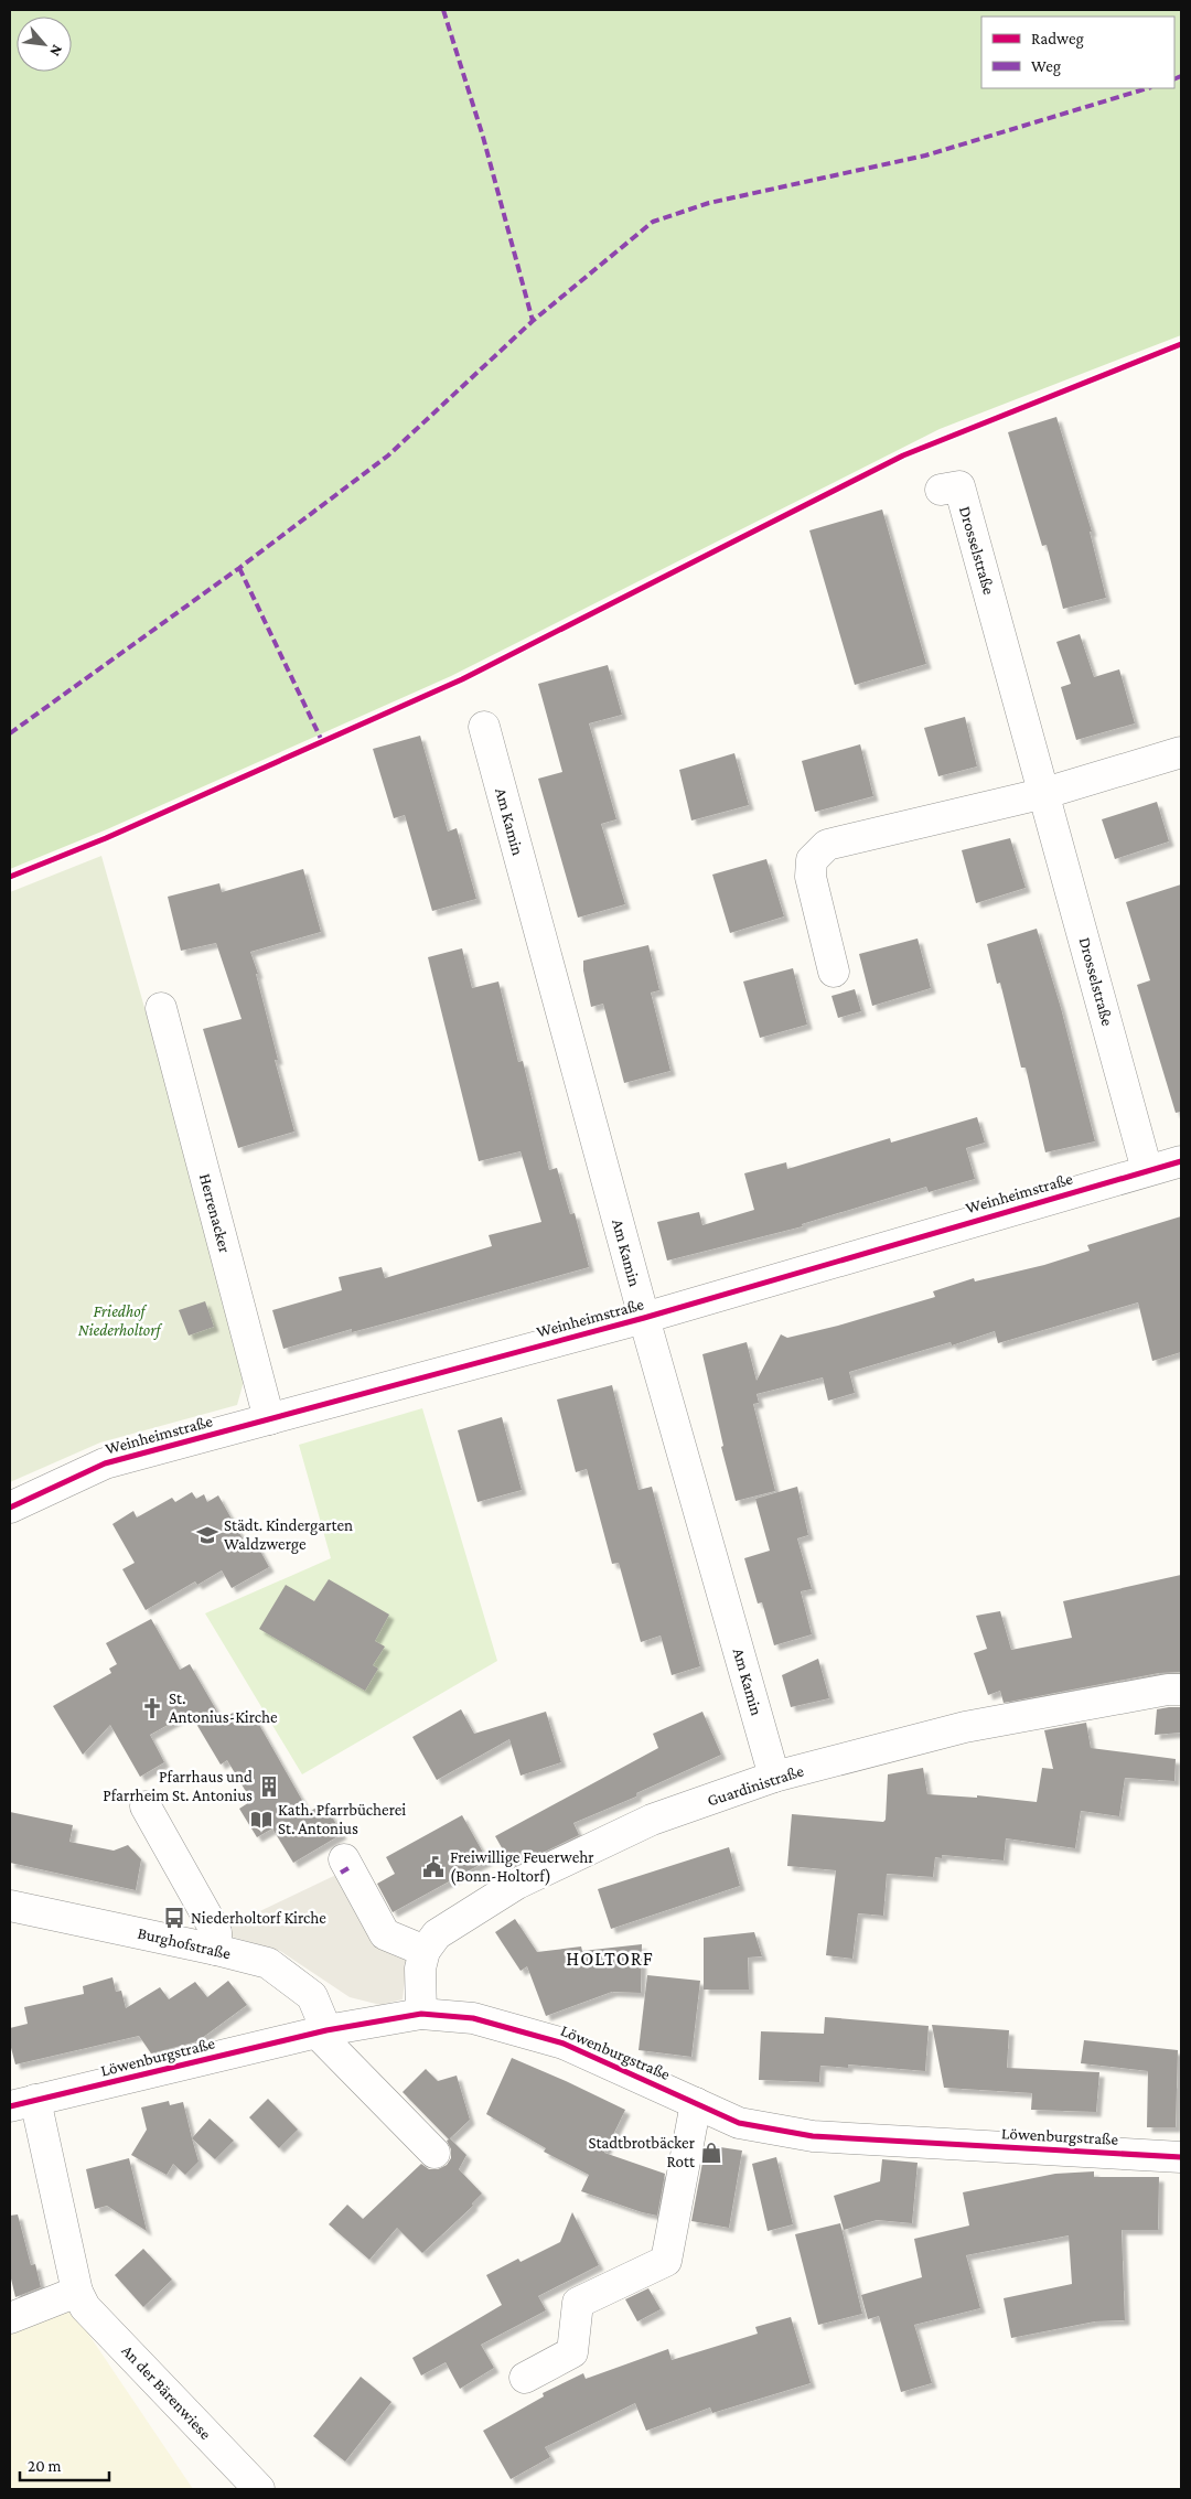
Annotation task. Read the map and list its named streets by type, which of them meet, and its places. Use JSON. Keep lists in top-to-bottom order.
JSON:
{
  "streets": {
    "street": [
      "Drosselstraße",
      "Am Kamin",
      "Weinheimstraße",
      "Herrenacker",
      "Guardinistraße",
      "Burghofstraße",
      "Löwenburgstraße",
      "An der Bärenwiese"
    ]
  },
  "crossings": [
    ["Drosselstraße", "Weinheimstraße"],
    ["Am Kamin", "Weinheimstraße"],
    ["Am Kamin", "Guardinistraße"],
    ["Weinheimstraße", "Herrenacker"],
    ["Burghofstraße", "Löwenburgstraße"],
    ["Löwenburgstraße", "An der Bärenwiese"]
  ],
  "districts": ["HOLTORF"],
  "parks": ["Friedhof Niederholtorf"],
  "places": {
    "school or university": ["Städt. Kindergarten Waldzwerge"],
    "church": ["St. Antonius-Kirche"],
    "building": ["Pfarrhaus und Pfarrheim St. Antonius"],
    "library": ["Kath. Pfarrbücherei St. Antonius"],
    "public building": ["Freiwillige Feuerwehr (Bonn-Holtorf)"],
    "bus stop": ["Niederholtorf Kirche"],
    "shop": ["Stadtbrotbäcker Rott"]
  },
  "legend": ["Radweg", "Weg"],
  "scale_bar": "20 m",
  "north": "bottom right"
}
